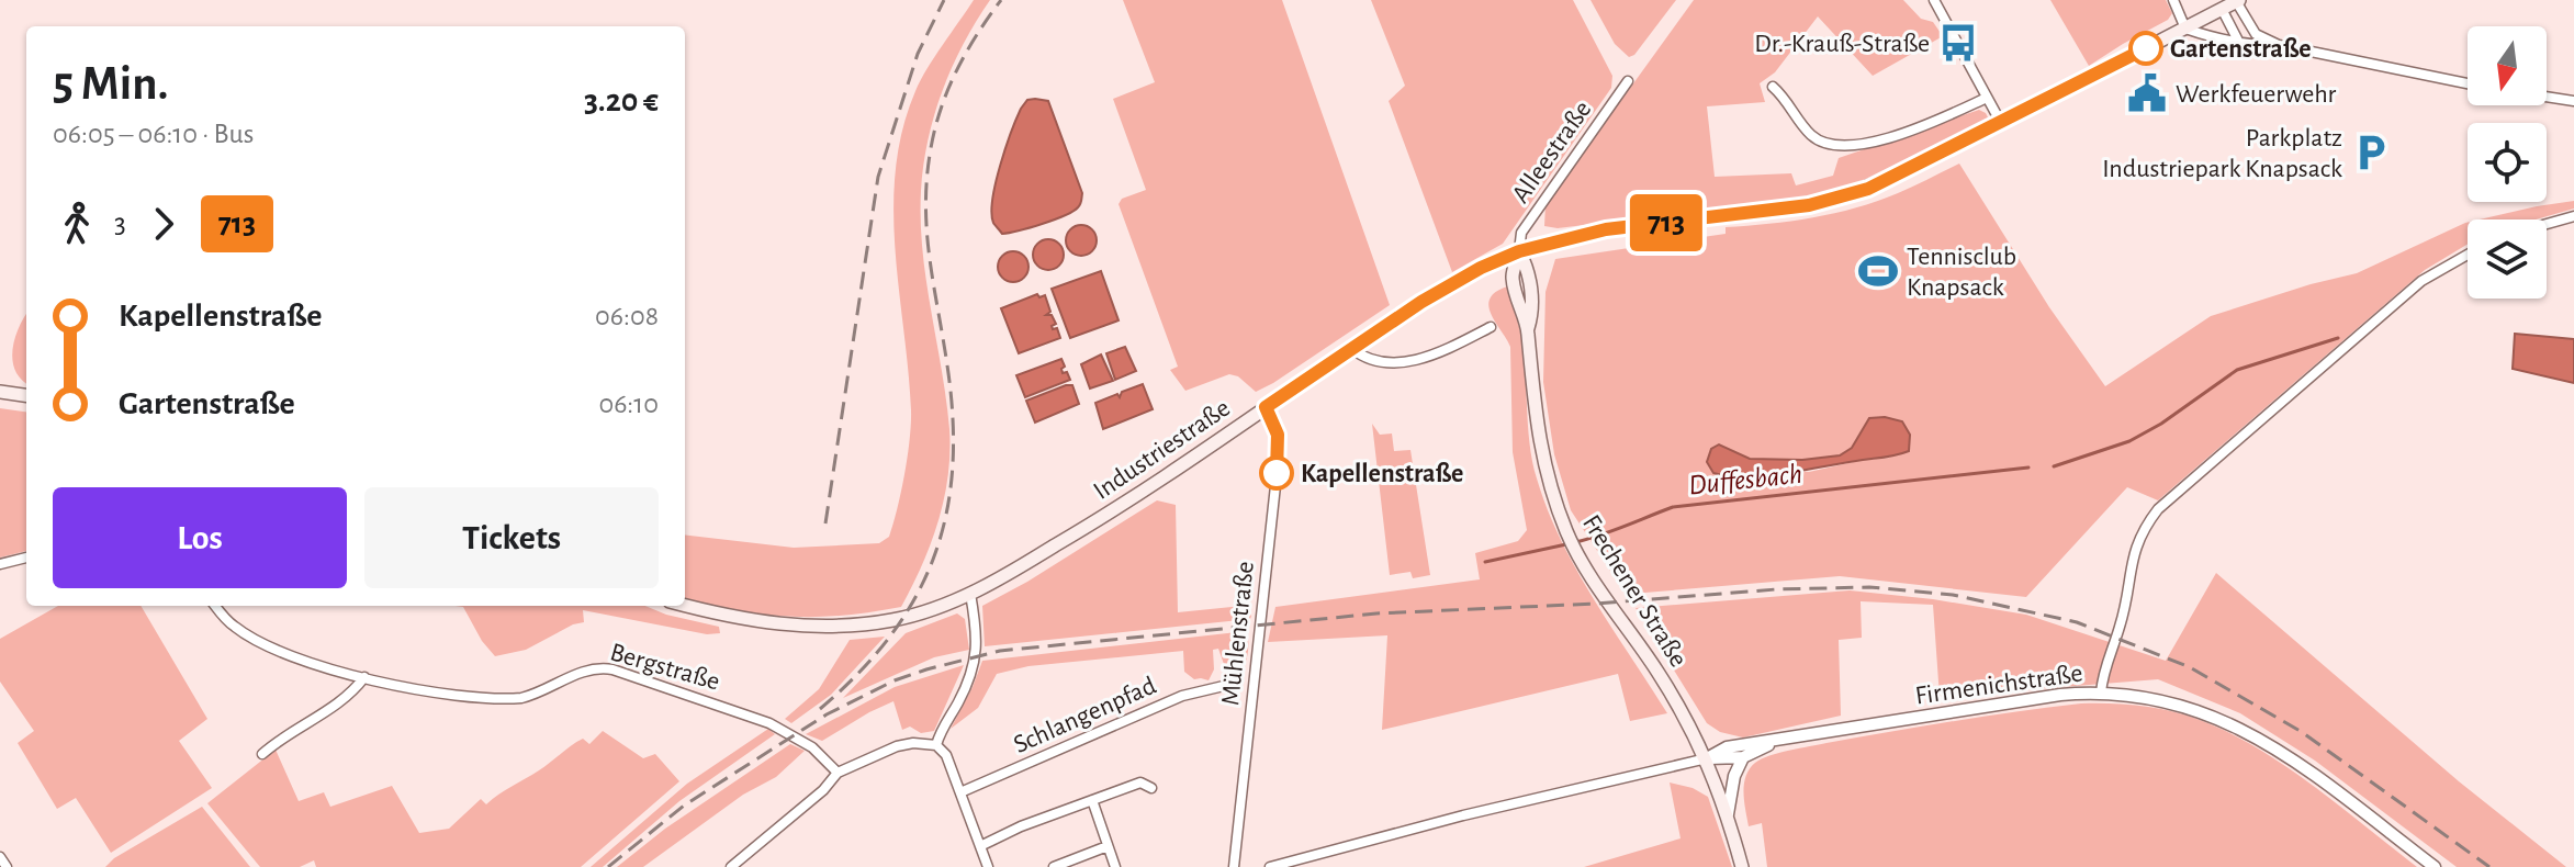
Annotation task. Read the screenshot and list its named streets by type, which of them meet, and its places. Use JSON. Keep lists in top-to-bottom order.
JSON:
{
  "streets": {
    "main road": ["Industriestraße", "Frechener Straße"],
    "street": [
      "Alleestraße",
      "Mühlenstraße",
      "Bergstraße",
      "Firmenichstraße",
      "Schlangenpfad"
    ]
  },
  "crossings": [
    ["Alleestraße", "Industriestraße"],
    ["Alleestraße", "Frechener Straße"],
    ["Industriestraße", "Frechener Straße"],
    ["Industriestraße", "Mühlenstraße"],
    ["Frechener Straße", "Firmenichstraße"]
  ],
  "water": ["Duffesbach"],
  "places": {
    "bus stop": ["Dr.-Krauß-Straße"],
    "other": ["Gartenstraße", "Kapellenstraße"],
    "public building": ["Werkfeuerwehr"],
    "parking": ["Parkplatz Industriepark Knapsack"],
    "sports": ["Tennisclub Knapsack"]
  },
  "lines": ["bus line 713"],
  "north": "bottom",
  "page": {
    "on_map": "713",
    "heading": ["5 Min.", "06:05 – 06:10 · Bus", "3.20 €"],
    "legs": ["3", "713"],
    "list": [
      {
        "name": "Kapellenstraße",
        "value": "06:08"
      },
      {
        "name": "Gartenstraße",
        "value": "06:10"
      }
    ],
    "buttons": ["Los", "Tickets"]
  }
}
